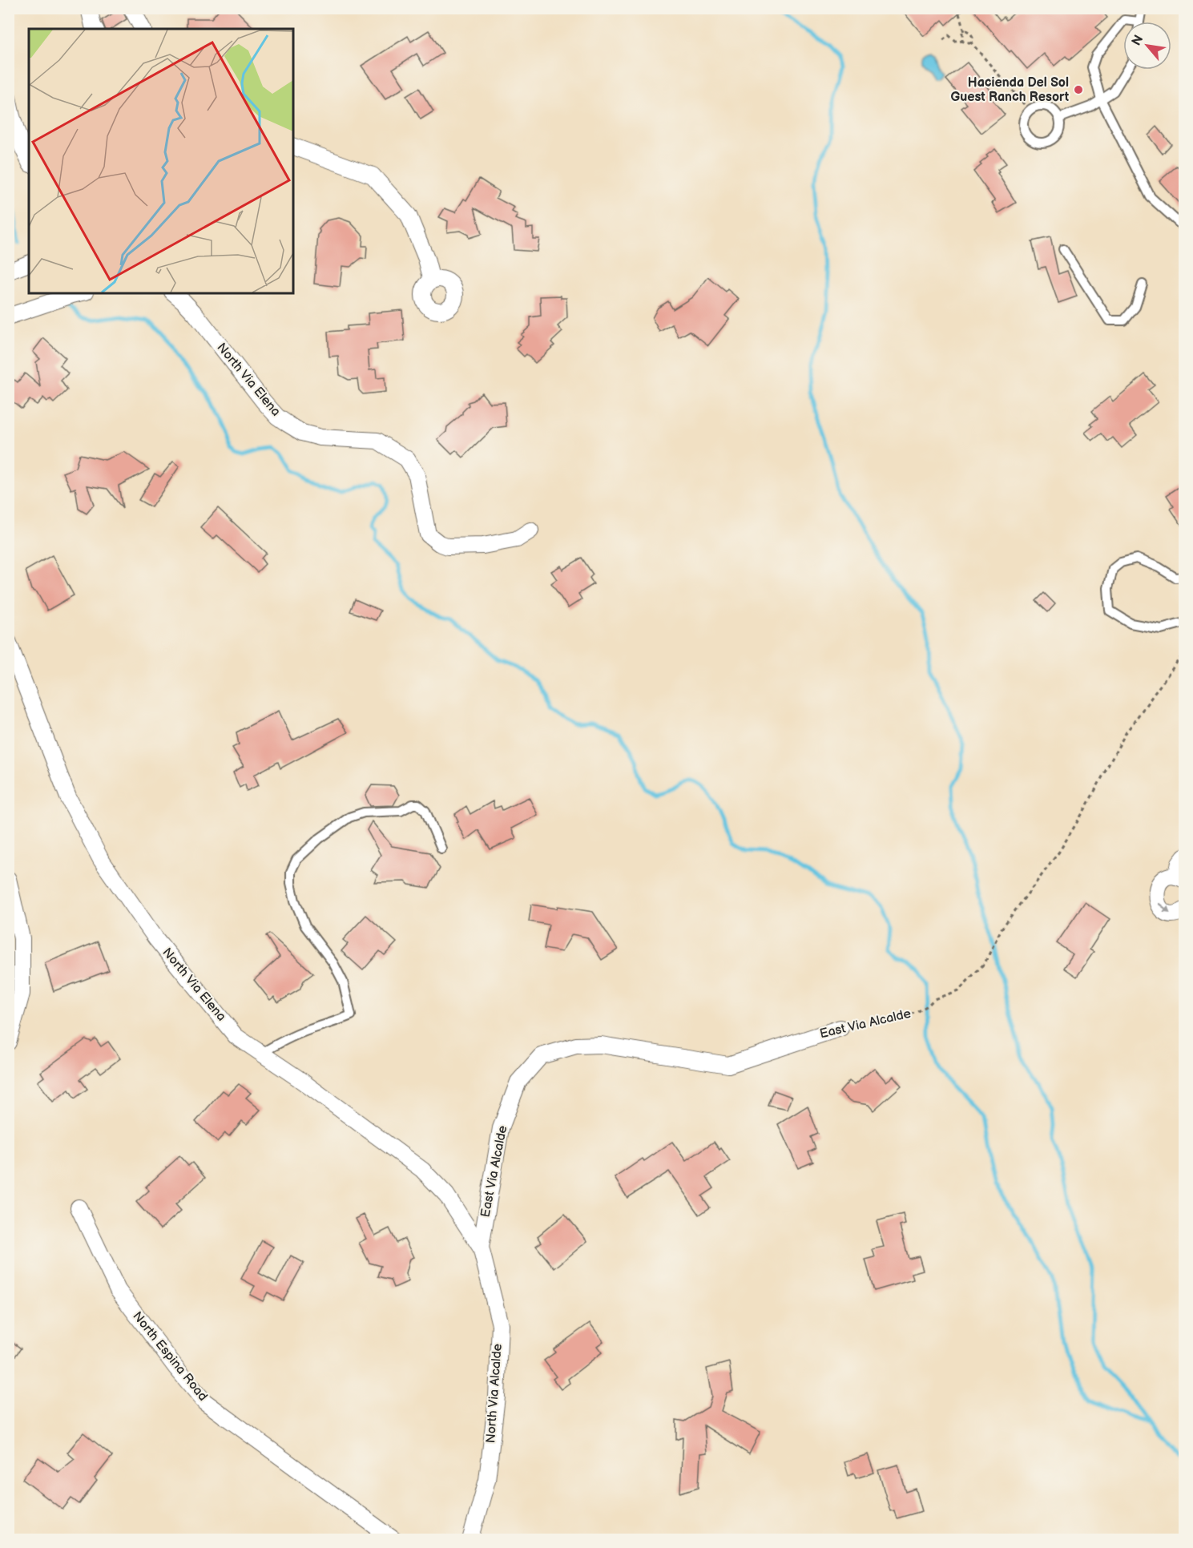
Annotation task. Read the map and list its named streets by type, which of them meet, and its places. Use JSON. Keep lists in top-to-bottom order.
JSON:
{
  "streets": {
    "street": [
      "North Via Elena",
      "East Via Alcalde",
      "North Espina Road",
      "North Via Alcalde"
    ]
  },
  "crossings": [
    ["North Via Elena", "East Via Alcalde"],
    ["North Via Elena", "North Via Alcalde"],
    ["East Via Alcalde", "North Via Alcalde"]
  ],
  "places": ["Hacienda Del Sol Guest Ranch Resort"],
  "north": "top left"
}
